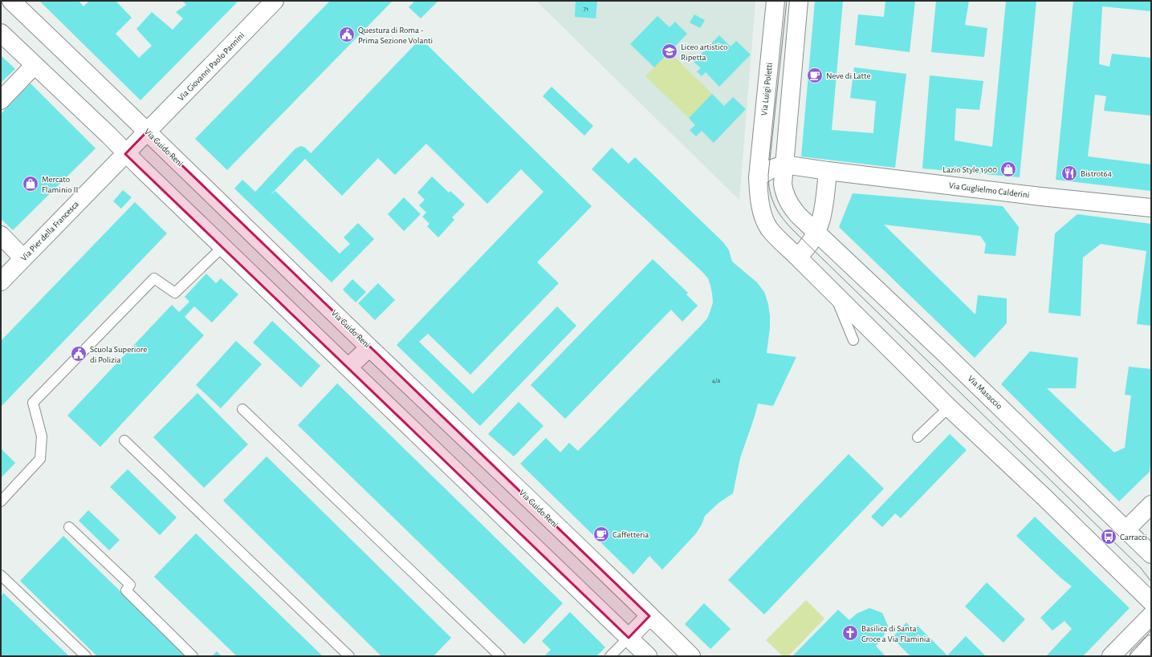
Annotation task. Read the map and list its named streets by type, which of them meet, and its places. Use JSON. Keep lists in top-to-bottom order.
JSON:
{
  "streets": {
    "street": [
      "Via Giovanni Paolo Pannini",
      "Via Luigi Poletti",
      "Via Guido Reni",
      "Via Guglielmo Calderini",
      "Via Pier della Francesca",
      "Via Masaccio"
    ]
  },
  "crossings": [
    ["Via Giovanni Paolo Pannini", "Via Guido Reni"],
    ["Via Giovanni Paolo Pannini", "Via Pier della Francesca"],
    ["Via Guglielmo Calderini", "Via Masaccio"]
  ],
  "places": {
    "public building": ["Questura di Roma - Prima Sezione Volanti", "Scuola Superiore di Polizia"],
    "school or university": ["Liceo artistico Ripetta"],
    "cafe": ["Neve di Latte", "Caffetteria"],
    "shop": ["Lazio Style 1900", "Mercato Flaminio II"],
    "restaurant": ["Bistrot64"],
    "bus stop": ["Carracci"],
    "church": ["Basilica di Santa Croce a Via Flaminia"]
  },
  "house_numbers": ["71", "4/a"]
}
